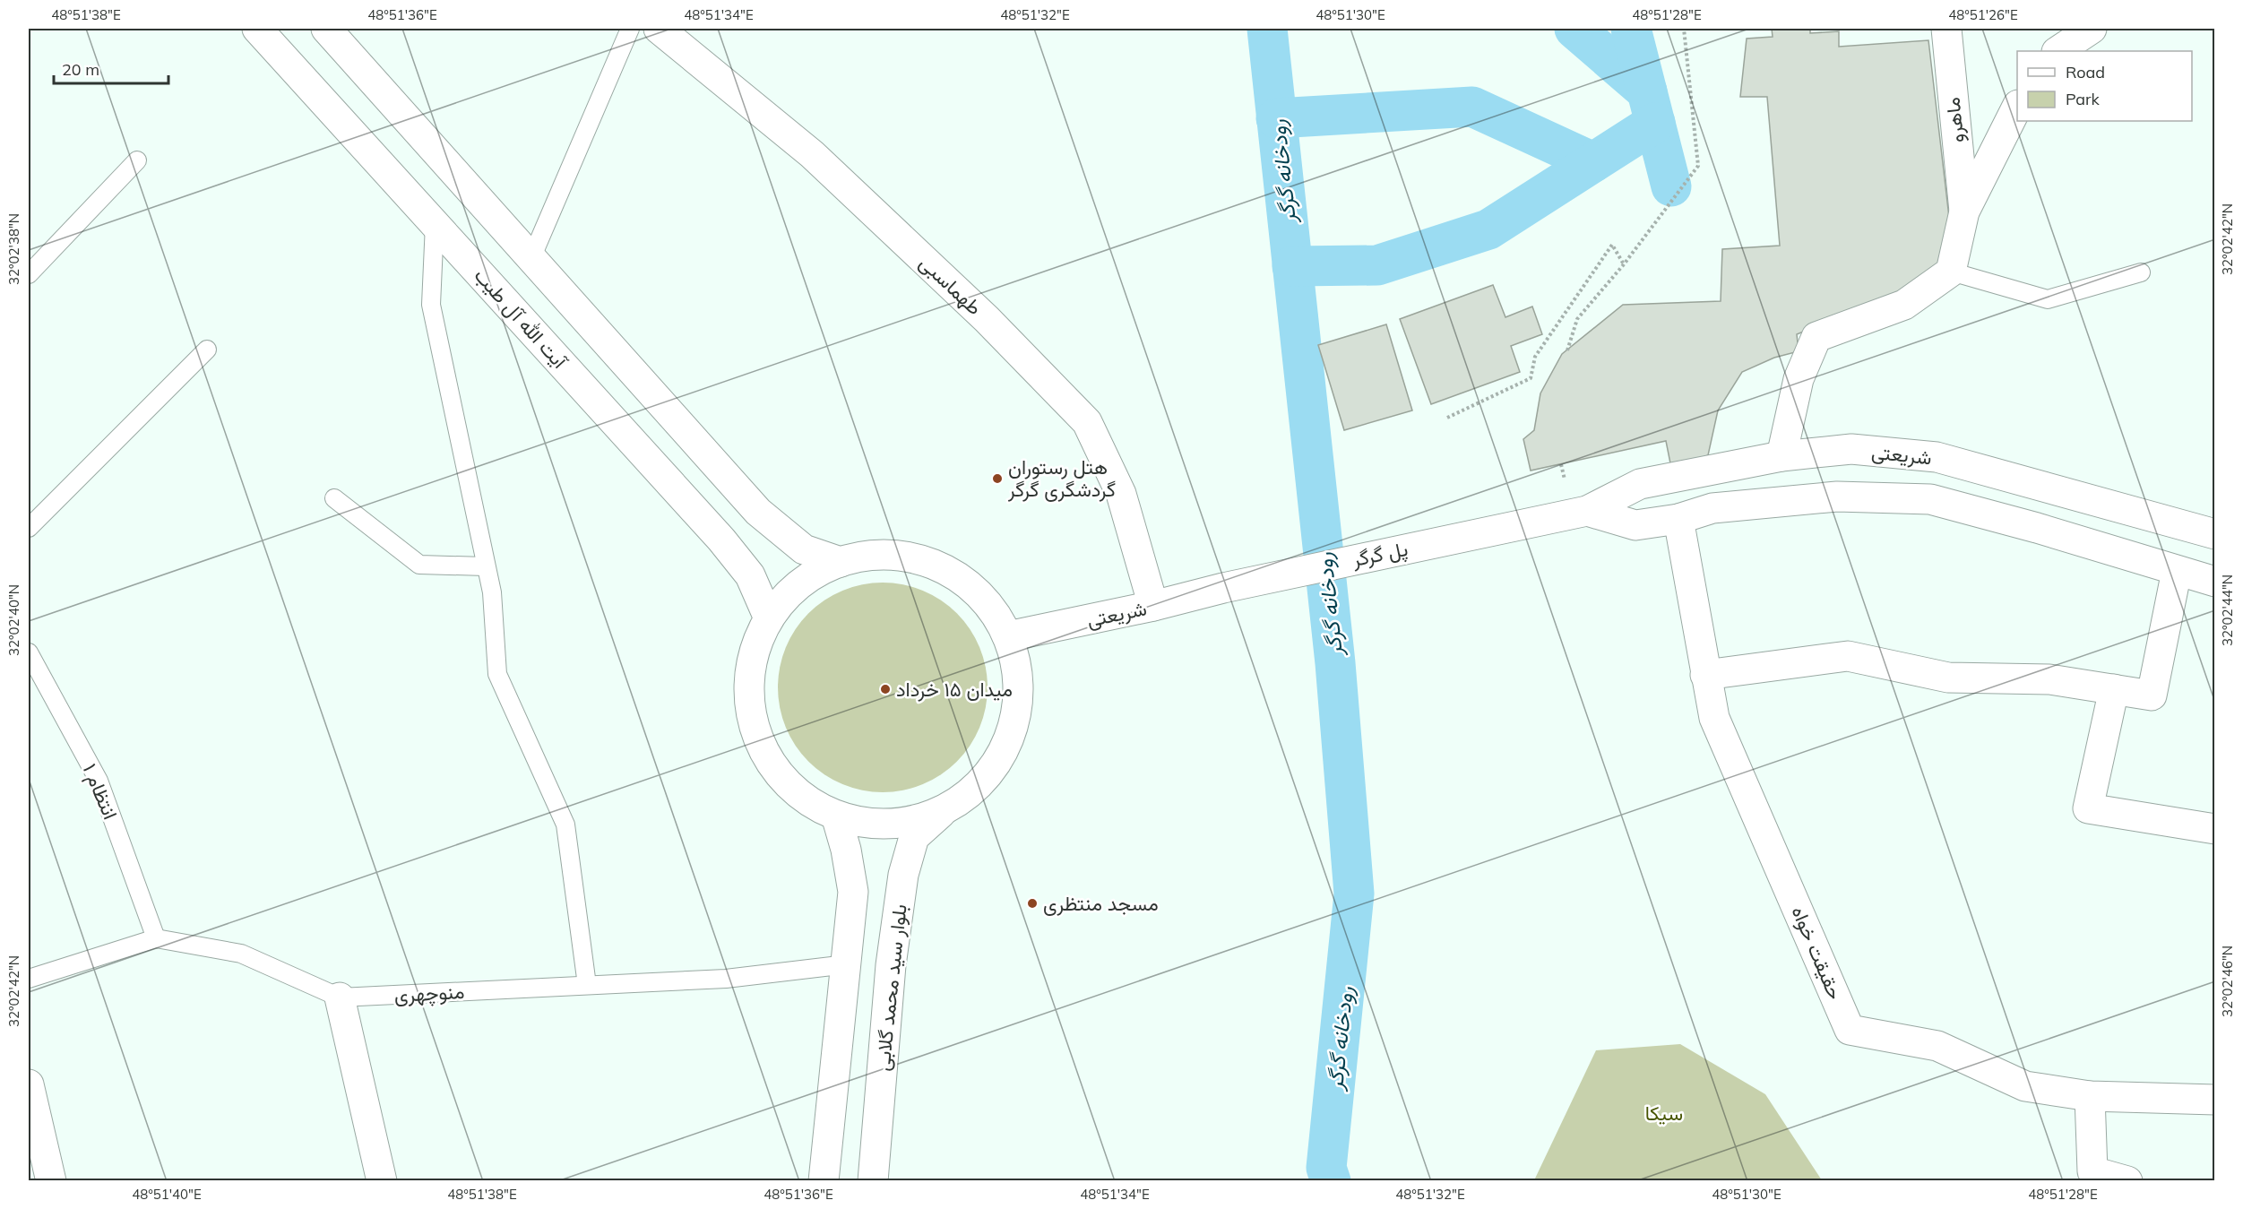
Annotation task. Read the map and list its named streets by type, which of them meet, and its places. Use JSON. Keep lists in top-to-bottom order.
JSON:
{
  "streets": {
    "main road": [
      "ماهرو",
      "طهماسبی",
      "آیت الله آل طیب",
      "شریعتی",
      "پل گرگر",
      "حقیقت خواه",
      "بلوار سید محمد گلابی"
    ],
    "lane": ["انتظام ۱", "منوچهری"]
  },
  "crossings": [
    ["طهماسبی", "شریعتی"],
    ["شریعتی", "پل گرگر"],
    ["شریعتی", "حقیقت خواه"],
    ["انتظام ۱", "منوچهری"]
  ],
  "water": ["رودخانه گرگر"],
  "parks": ["سیکا"],
  "places": ["هتل رستوران گردشگری گرگر", "میدان ۱۵ خرداد", "مسجد منتظری"],
  "legend": ["Road", "Park"],
  "scale_bar": "20 m",
  "coordinates": [
    "48°51'38\"E",
    "48°51'36\"E",
    "48°51'34\"E",
    "48°51'32\"E",
    "48°51'30\"E",
    "48°51'28\"E",
    "48°51'26\"E",
    "32°02'42\"N",
    "32°02'38\"N",
    "32°02'44\"N",
    "32°02'40\"N",
    "32°02'46\"N",
    "48°51'40\"E"
  ]
}
